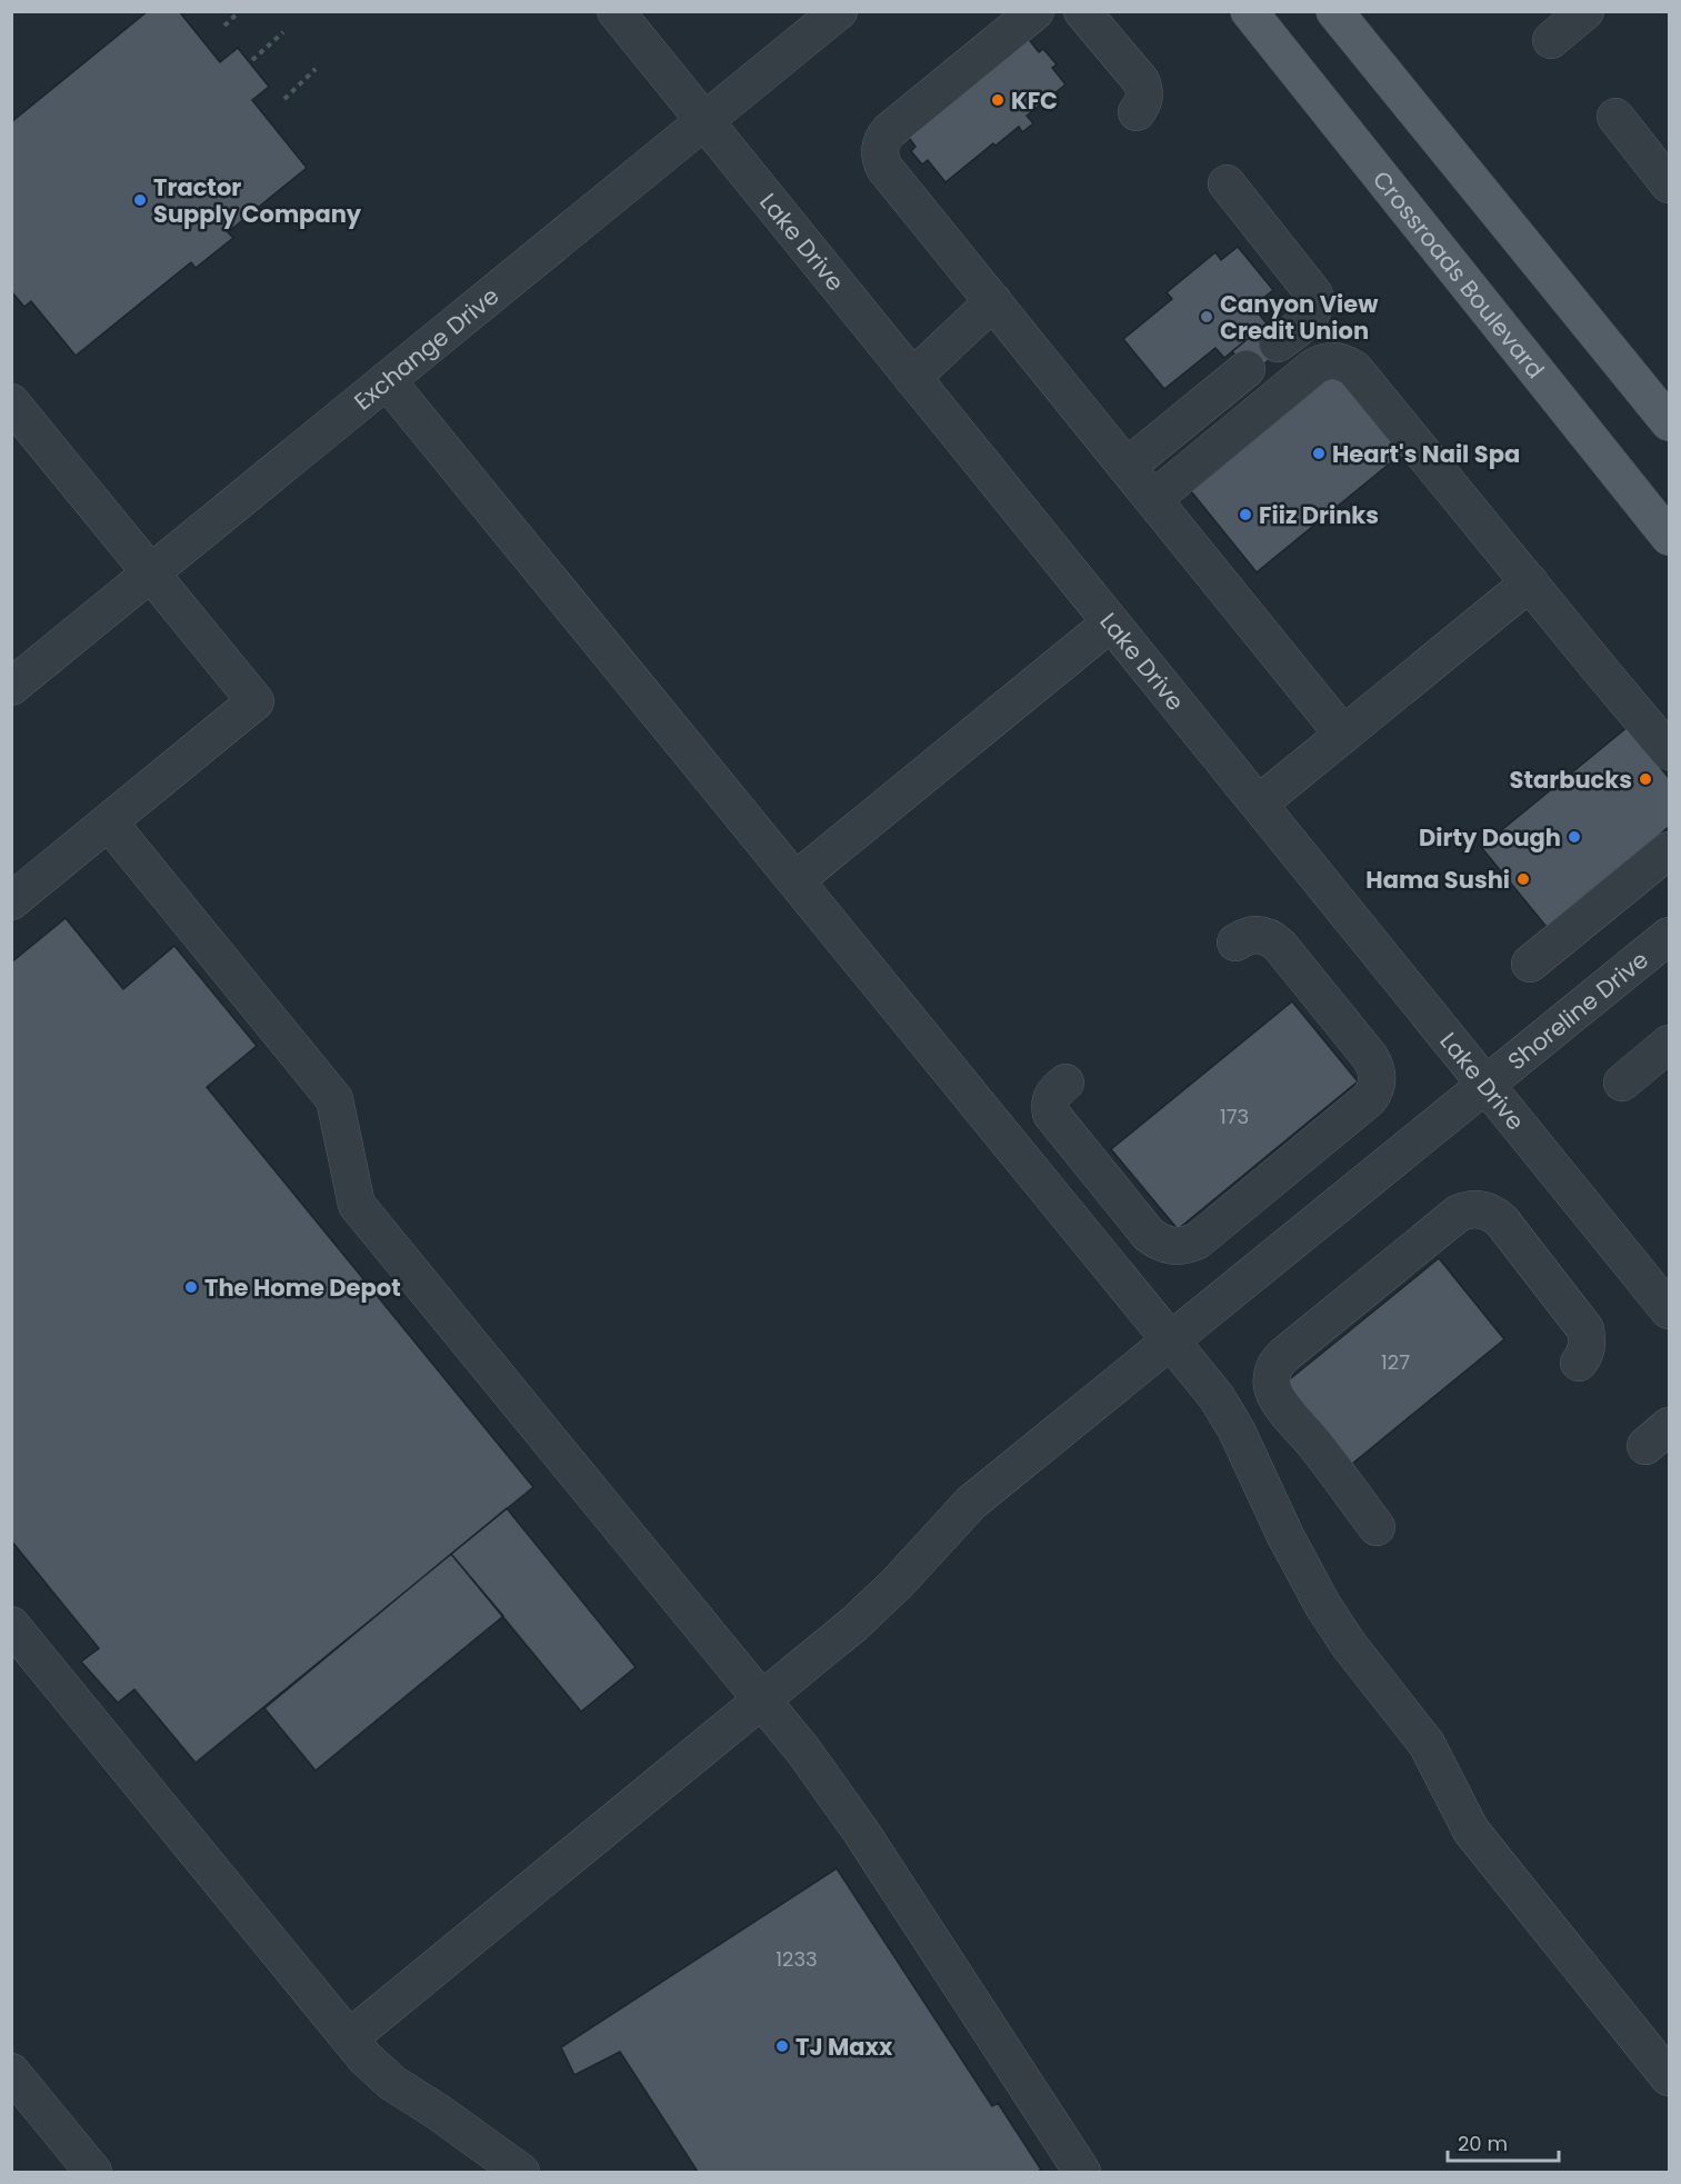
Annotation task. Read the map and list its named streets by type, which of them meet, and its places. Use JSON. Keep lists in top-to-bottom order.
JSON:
{
  "streets": {
    "main road": ["Crossroads Boulevard"],
    "street": ["Lake Drive", "Exchange Drive", "Shoreline Drive"]
  },
  "crossings": [
    ["Lake Drive", "Exchange Drive"],
    ["Lake Drive", "Shoreline Drive"]
  ],
  "places": [
    "KFC",
    "Tractor Supply Company",
    "Canyon View Credit Union",
    "Heart's Nail Spa",
    "Fiiz Drinks",
    "Starbucks",
    "Dirty Dough",
    "Hama Sushi",
    "The Home Depot",
    "TJ Maxx"
  ],
  "house_numbers": ["173", "127", "1233"],
  "scale_bar": "20 m"
}
